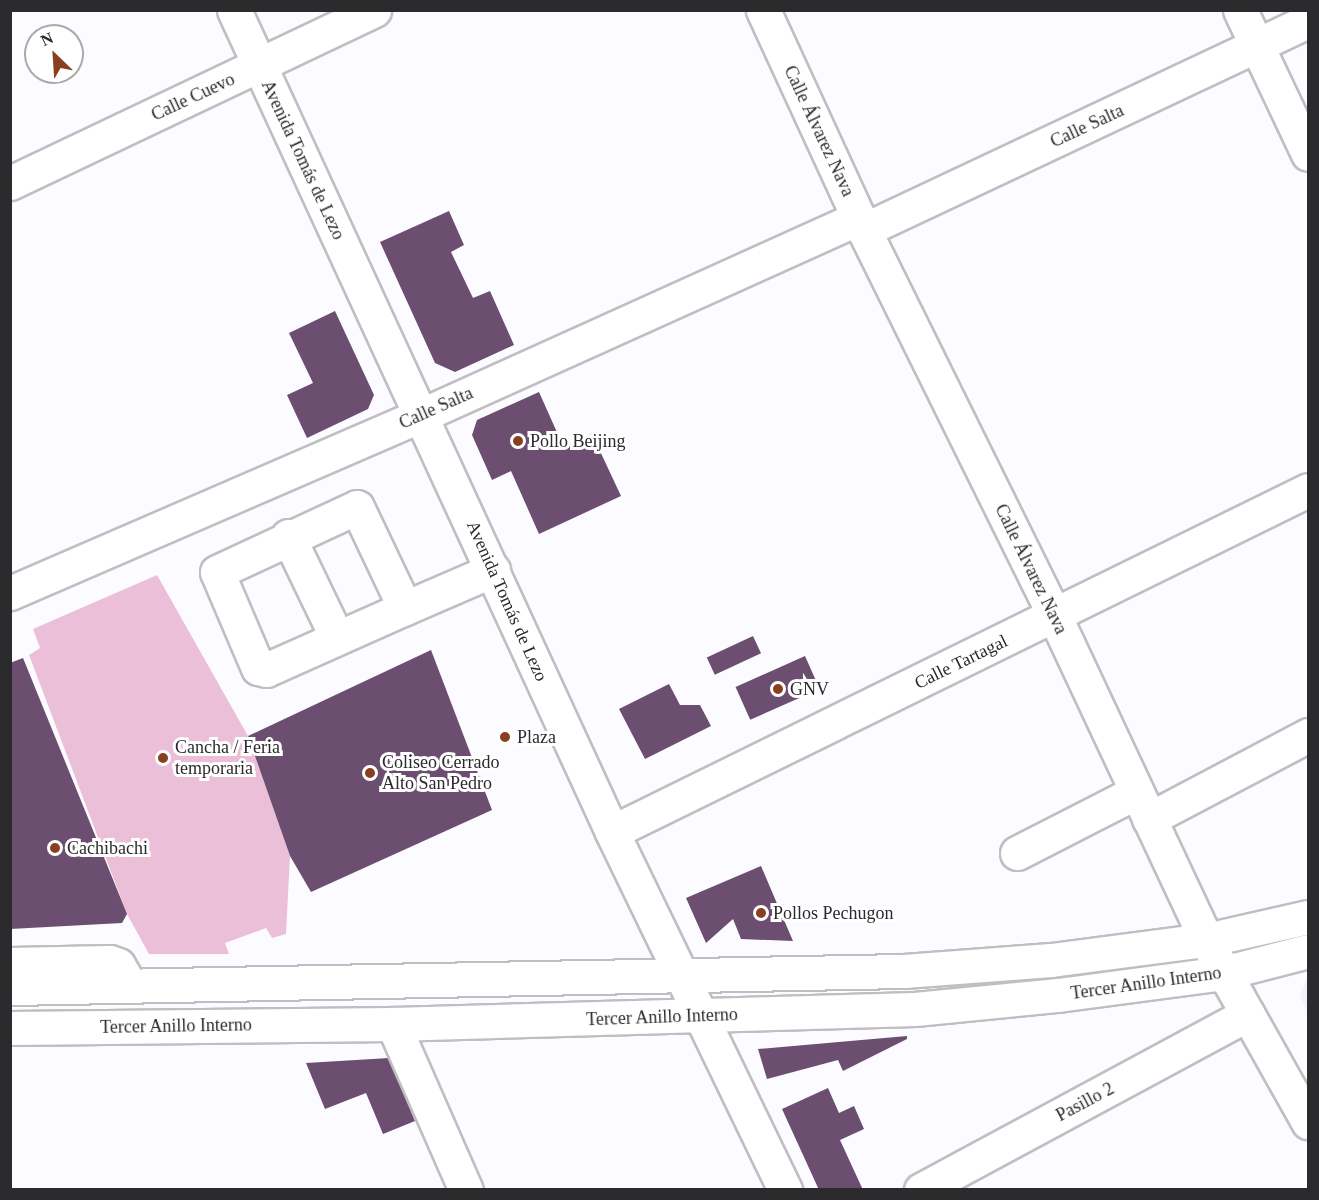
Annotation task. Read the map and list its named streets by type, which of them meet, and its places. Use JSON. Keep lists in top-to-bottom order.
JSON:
{
  "streets": {
    "street": [
      "Calle Cuevo",
      "Calle Salta",
      "Calle Álvarez Nava",
      "Avenida Tomás de Lezo",
      "Calle Tartagal",
      "Tercer Anillo Interno",
      "Pasillo 2"
    ]
  },
  "crossings": [
    ["Calle Cuevo", "Avenida Tomás de Lezo"],
    ["Calle Salta", "Calle Álvarez Nava"],
    ["Calle Salta", "Avenida Tomás de Lezo"],
    ["Calle Álvarez Nava", "Calle Tartagal"],
    ["Calle Álvarez Nava", "Tercer Anillo Interno"],
    ["Calle Álvarez Nava", "Pasillo 2"],
    ["Avenida Tomás de Lezo", "Calle Tartagal"],
    ["Avenida Tomás de Lezo", "Tercer Anillo Interno"]
  ],
  "places": [
    "Pollo Beijing",
    "GNV",
    "Plaza",
    "Cancha / Feria temporaria",
    "Coliseo Cerrado Alto San Pedro",
    "Cachibachi",
    "Pollos Pechugon"
  ],
  "north": "top left"
}
